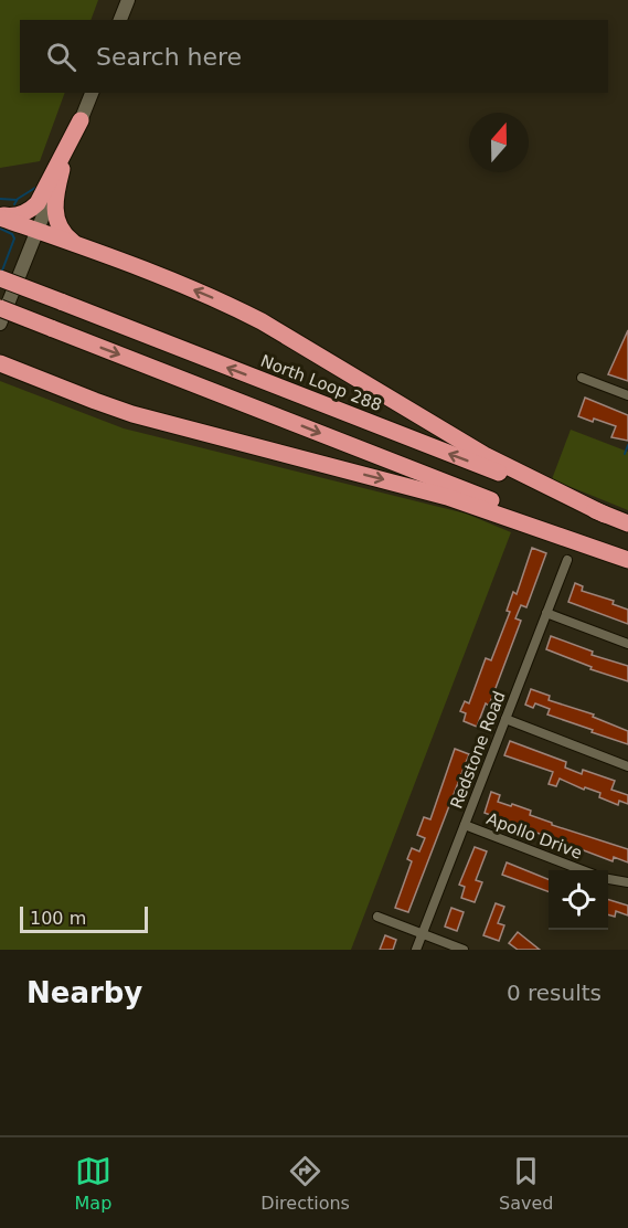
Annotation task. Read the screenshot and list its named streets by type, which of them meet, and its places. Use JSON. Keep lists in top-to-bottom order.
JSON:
{
  "streets": {
    "highway": ["North Loop 288"],
    "street": ["Redstone Road", "Apollo Drive"]
  },
  "crossings": [
    ["Redstone Road", "Apollo Drive"]
  ],
  "scale_bar": "100 m",
  "north": "top",
  "page": {
    "search": "Search here",
    "scale": "100 m",
    "heading": ["Nearby", "0 results"],
    "nav": ["Map", "Directions", "Saved"]
  }
}
